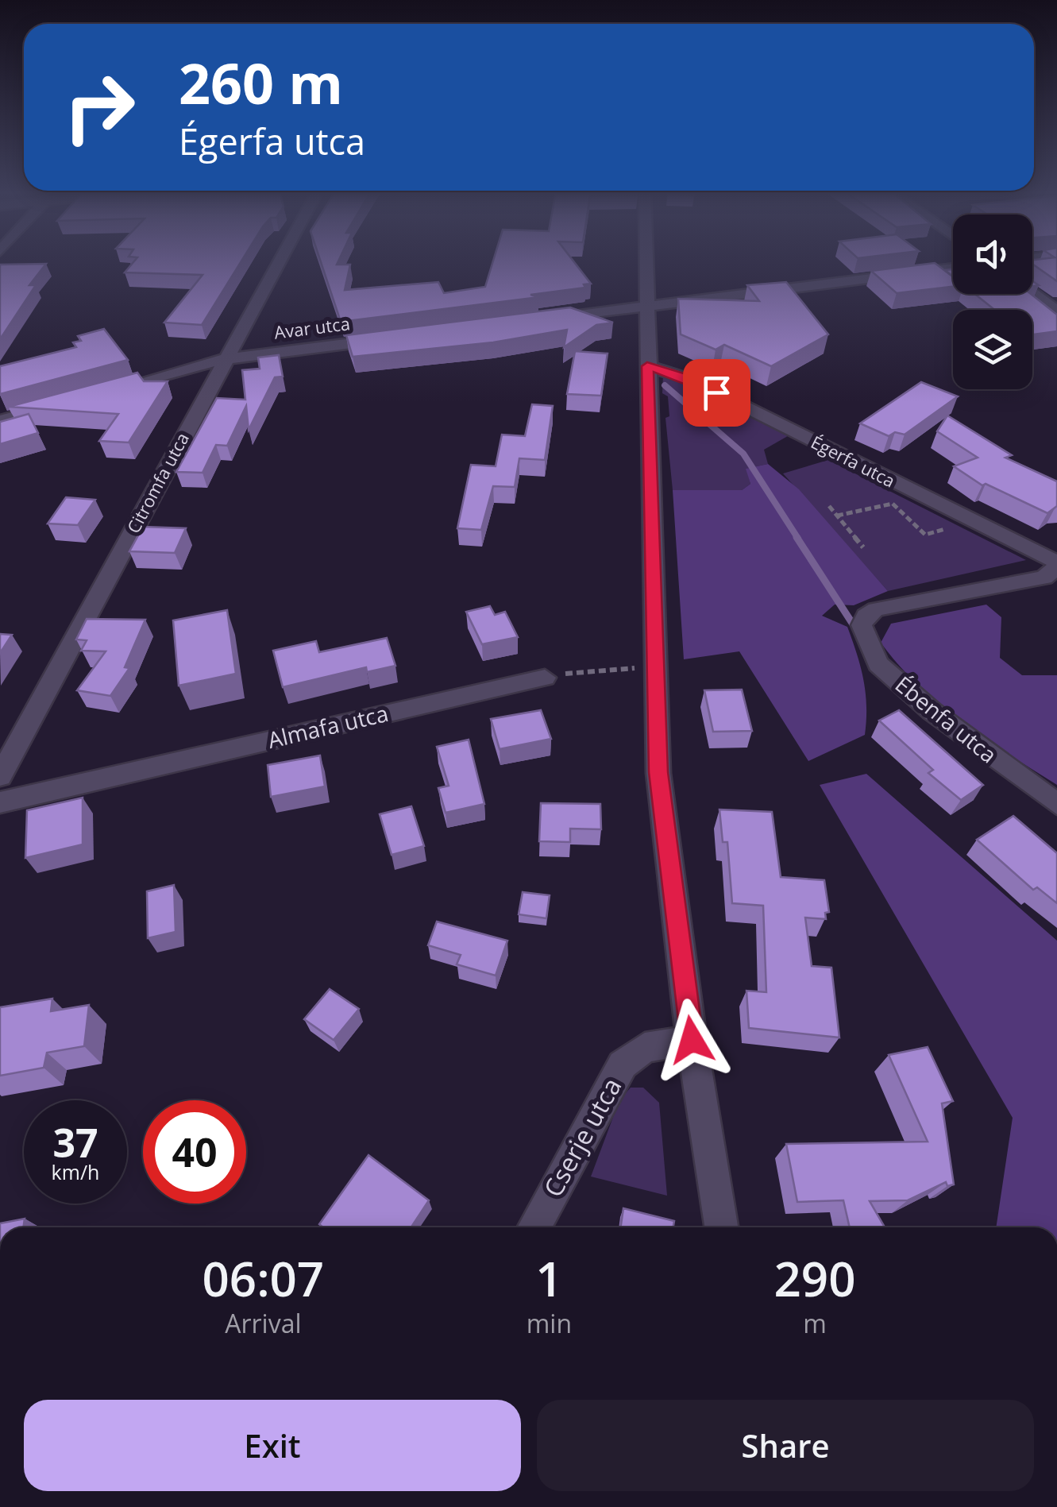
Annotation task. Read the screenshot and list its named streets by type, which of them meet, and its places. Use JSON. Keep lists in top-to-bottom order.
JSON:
{
  "streets": {
    "street": [
      "Avar utca",
      "Égerfa utca",
      "Citromfa utca",
      "Ébenfa utca",
      "Almafa utca",
      "Cserje utca"
    ]
  },
  "crossings": [
    ["Avar utca", "Citromfa utca"],
    ["Égerfa utca", "Ébenfa utca"]
  ],
  "page": {
    "turn": ["260 m", "Égerfa utca"],
    "speed": "37 km/h",
    "limit": "40",
    "eta": [
      "06:07",
      "Arrival",
      "1",
      "min",
      "290",
      "m"
    ],
    "buttons": ["Exit", "Share"]
  }
}
